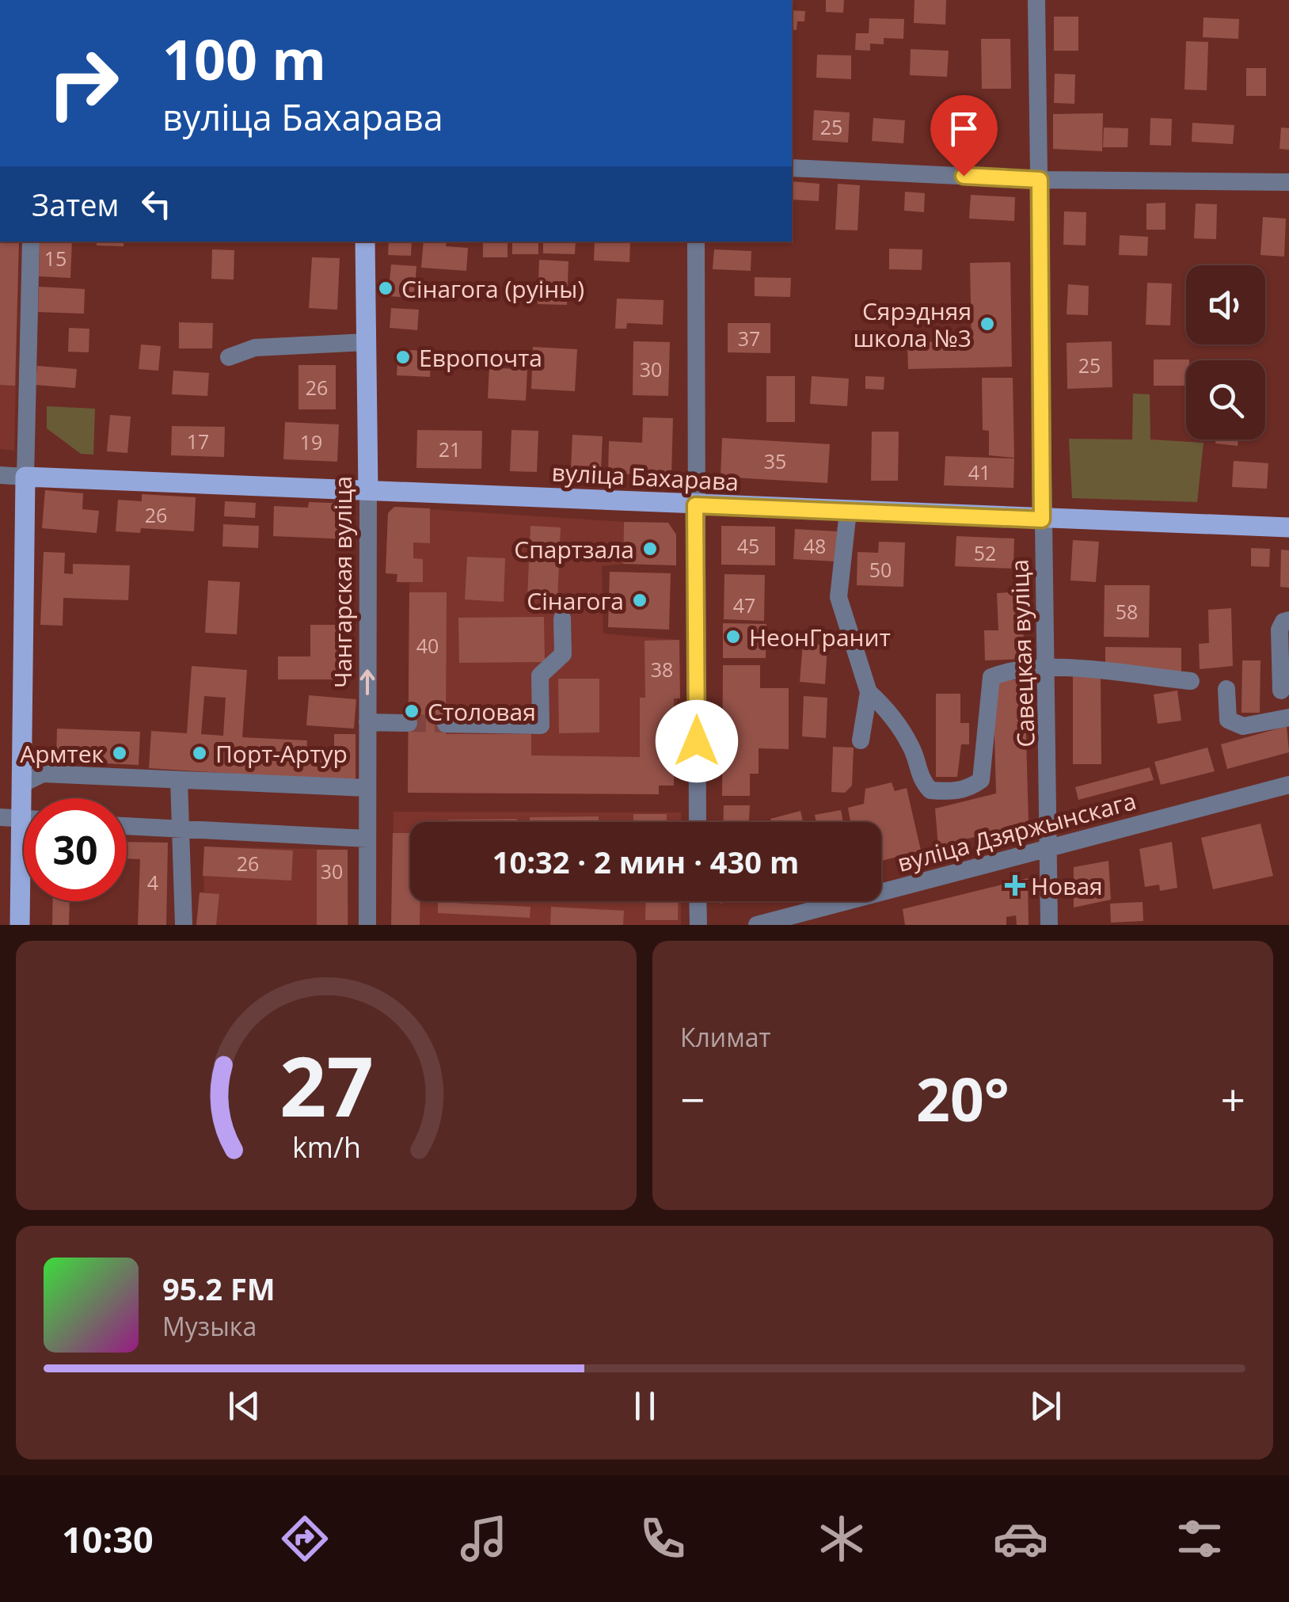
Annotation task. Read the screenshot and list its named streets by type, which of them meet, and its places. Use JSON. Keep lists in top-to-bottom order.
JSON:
{
  "streets": {
    "main road": ["вуліца Бахарава", "Чангарская вуліца"],
    "street": ["Савецкая вуліца", "вуліца Дзяржынскага"]
  },
  "crossings": [
    ["вуліца Бахарава", "Чангарская вуліца"],
    ["вуліца Бахарава", "Савецкая вуліца"],
    ["Савецкая вуліца", "вуліца Дзяржынскага"]
  ],
  "places": {
    "other": [
      "Сінагога (руіны)",
      "Сярэдняя школа №3",
      "Европочта",
      "Спартзала",
      "Сінагога",
      "НеонГранит",
      "Столовая",
      "Армтек",
      "Порт-Артур"
    ],
    "health": ["Новая"]
  },
  "house_numbers": [
    "25",
    "15",
    "37",
    "25",
    "30",
    "26",
    "17",
    "19",
    "21",
    "35",
    "41",
    "26",
    "45",
    "48",
    "52",
    "50",
    "47",
    "58",
    "40",
    "38",
    "26",
    "30",
    "4"
  ],
  "page": {
    "turn": ["100 m", "вуліца Бахарава"],
    "then": "Затем",
    "limit": "30",
    "trip": "10:32 · 2 мин · 430 m",
    "tile": "Климат",
    "heat": ["−", "20°", "+"],
    "song": ["95.2 FM", "Музыка"],
    "tabs": "10:30",
    "gauge": ["27", "km/h"]
  }
}
